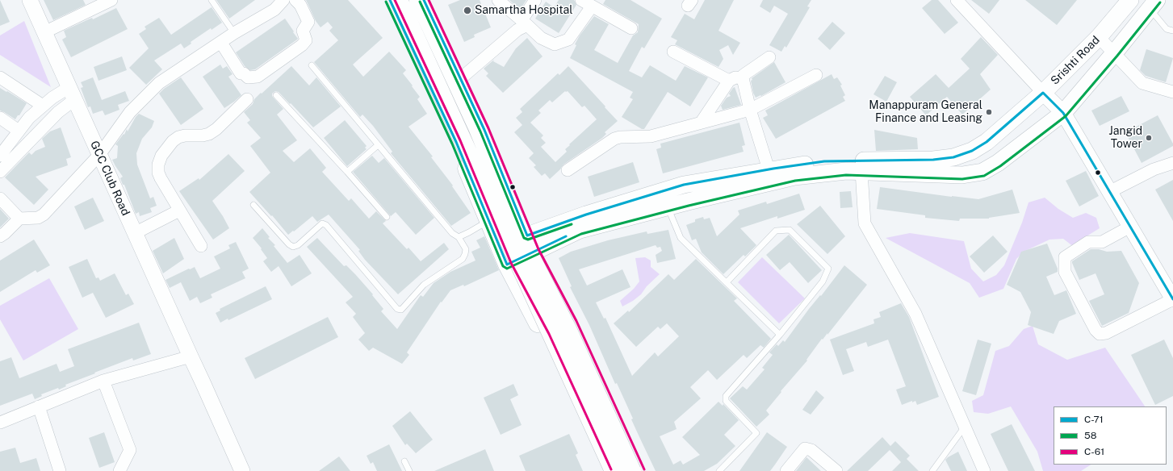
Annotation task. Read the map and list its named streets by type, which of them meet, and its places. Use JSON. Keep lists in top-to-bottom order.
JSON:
{
  "streets": {
    "main road": ["Srishti Road"],
    "street": ["GCC Club Road"]
  },
  "places": ["Samartha Hospital", "Manappuram General Finance and Leasing", "Jangid Tower"],
  "lines": ["transit line C-71", "transit line C-61", "transit line 58"],
  "legend": ["C-71", "58", "C-61"]
}
